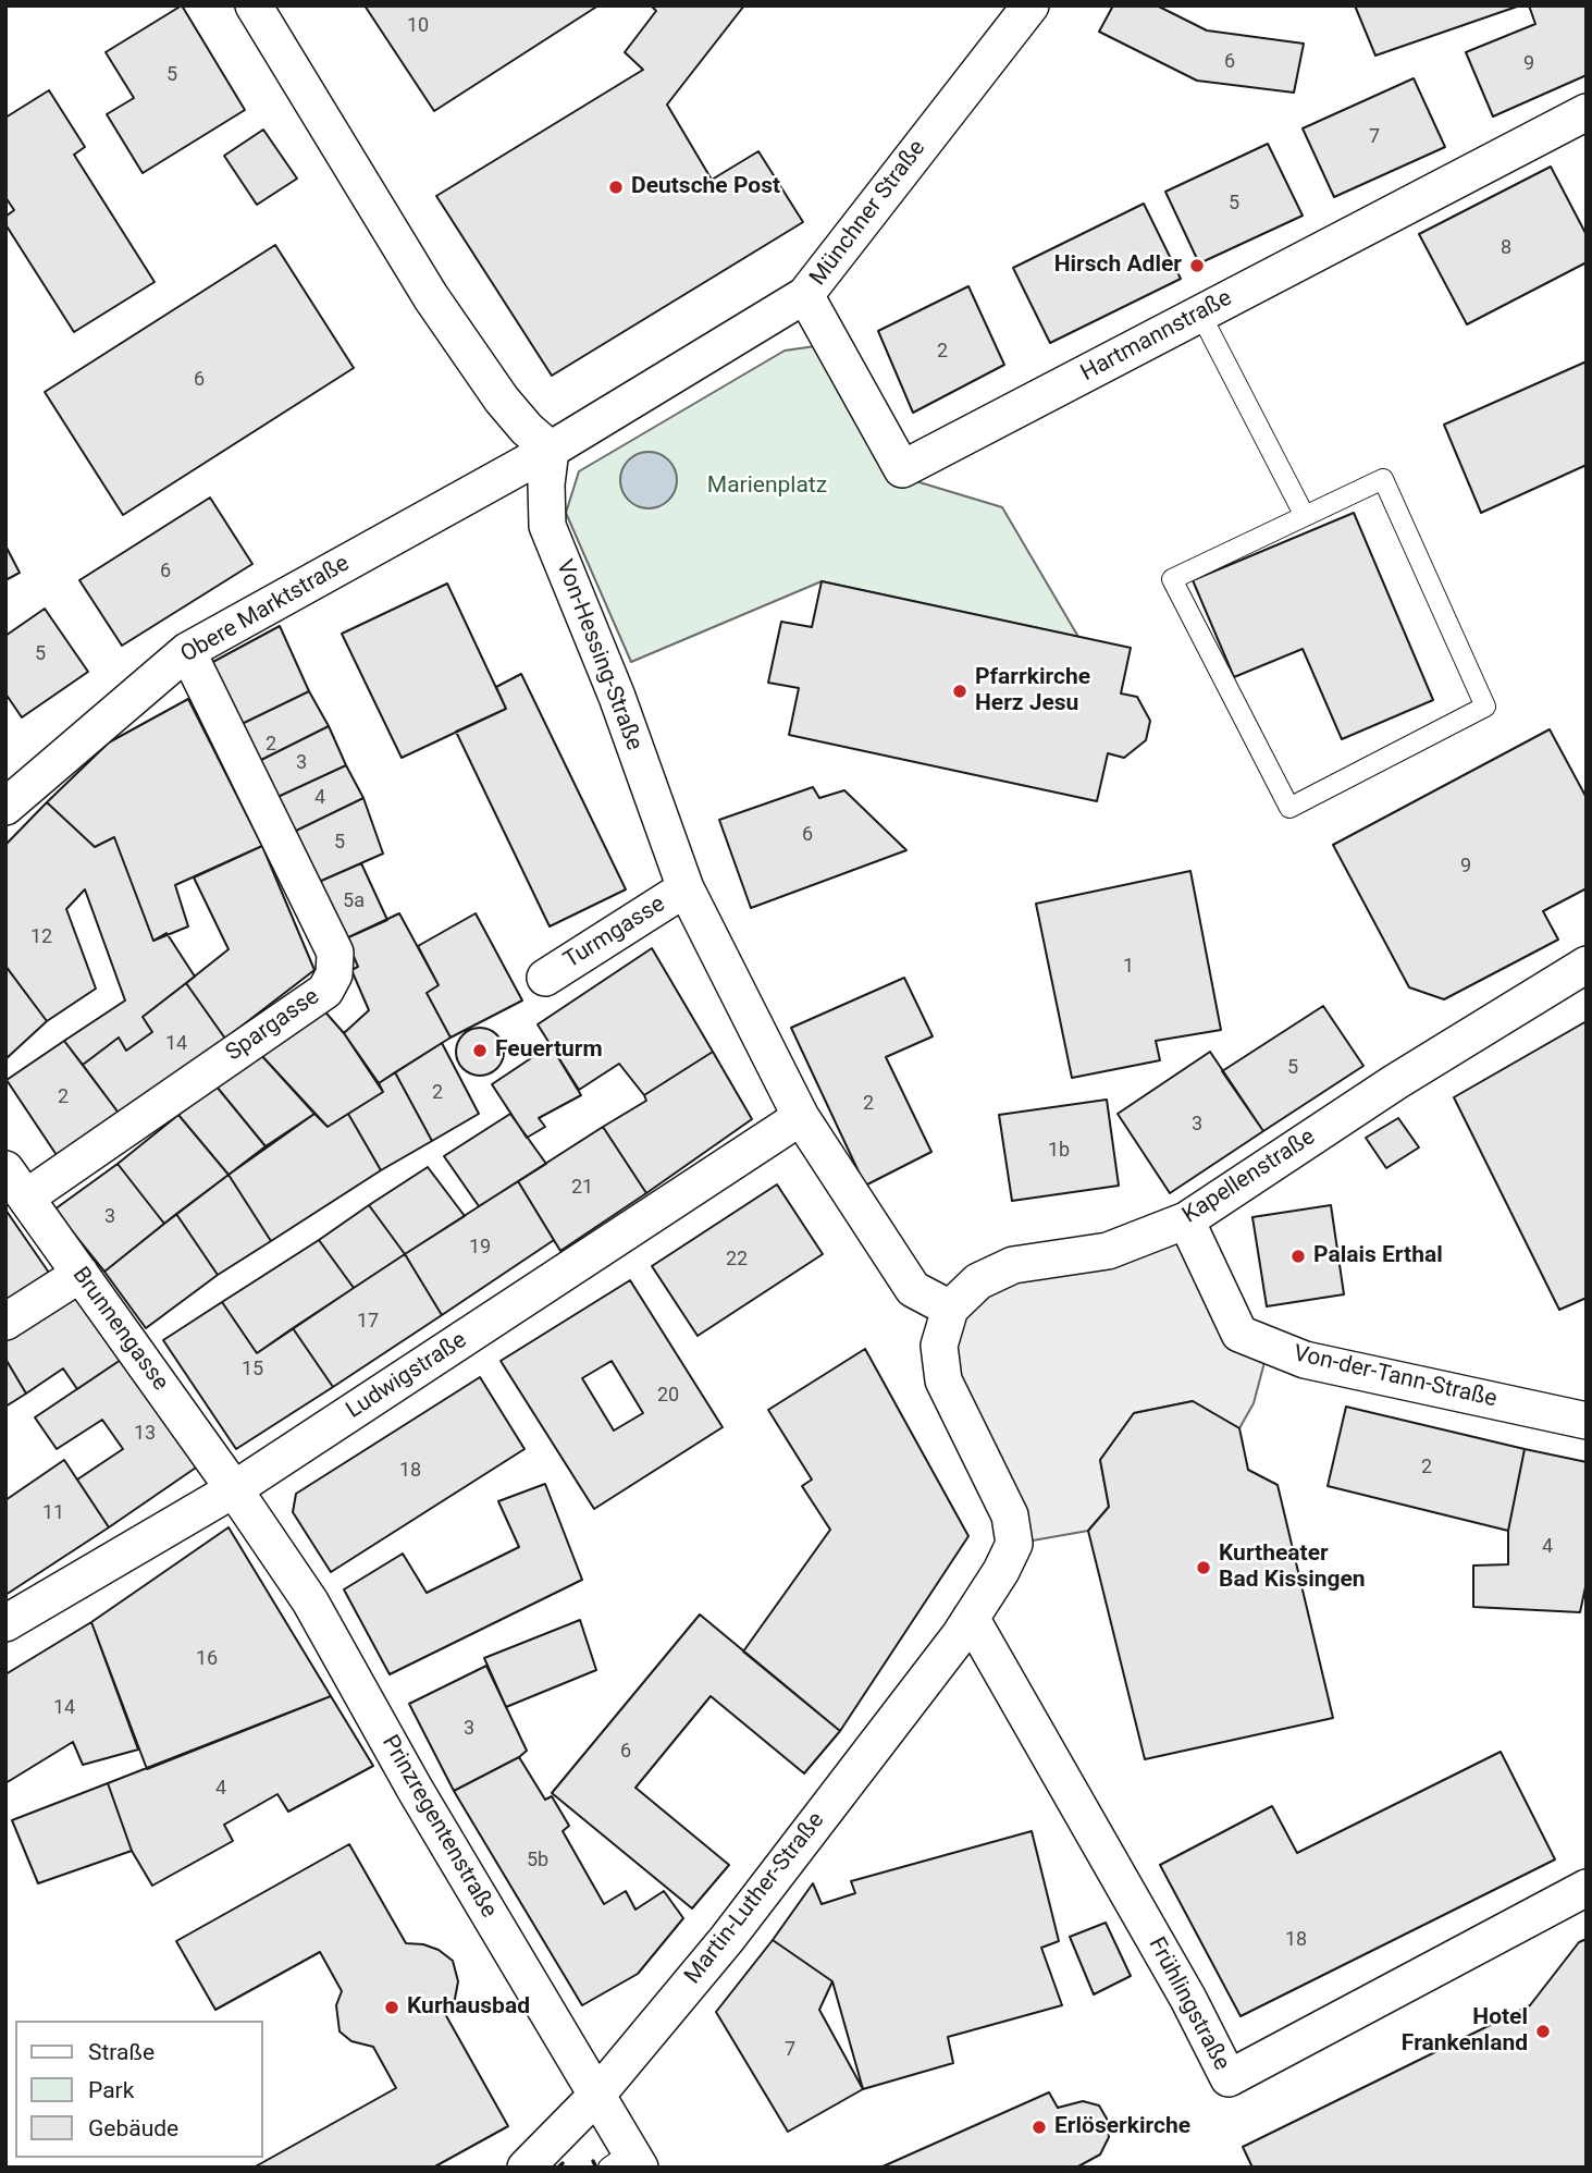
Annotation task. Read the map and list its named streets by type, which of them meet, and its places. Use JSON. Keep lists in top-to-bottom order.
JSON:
{
  "streets": {
    "street": [
      "Münchner Straße",
      "Hartmannstraße",
      "Obere Marktstraße",
      "Von-Hessing-Straße",
      "Turmgasse",
      "Spargasse",
      "Kapellenstraße",
      "Brunnengasse",
      "Ludwigstraße",
      "Von-der-Tann-Straße",
      "Prinzregentenstraße",
      "Martin-Luther-Straße",
      "Frühlingstraße"
    ]
  },
  "crossings": [
    ["Münchner Straße", "Hartmannstraße"],
    ["Münchner Straße", "Obere Marktstraße"],
    ["Münchner Straße", "Von-Hessing-Straße"],
    ["Obere Marktstraße", "Von-Hessing-Straße"],
    ["Obere Marktstraße", "Spargasse"],
    ["Von-Hessing-Straße", "Turmgasse"],
    ["Von-Hessing-Straße", "Kapellenstraße"],
    ["Von-Hessing-Straße", "Ludwigstraße"],
    ["Spargasse", "Brunnengasse"],
    ["Kapellenstraße", "Von-der-Tann-Straße"],
    ["Kapellenstraße", "Martin-Luther-Straße"],
    ["Kapellenstraße", "Frühlingstraße"],
    ["Brunnengasse", "Ludwigstraße"],
    ["Brunnengasse", "Prinzregentenstraße"],
    ["Ludwigstraße", "Prinzregentenstraße"],
    ["Prinzregentenstraße", "Martin-Luther-Straße"],
    ["Martin-Luther-Straße", "Frühlingstraße"]
  ],
  "parks": ["Marienplatz"],
  "places": [
    "Deutsche Post",
    "Hirsch Adler",
    "Pfarrkirche Herz Jesu",
    "Feuerturm",
    "Palais Erthal",
    "Kurtheater Bad Kissingen",
    "Kurhausbad",
    "Hotel Frankenland",
    "Erlöserkirche"
  ],
  "house_numbers": [
    "10",
    "6",
    "9",
    "5",
    "7",
    "5",
    "8",
    "2",
    "6",
    "6",
    "5",
    "2",
    "3",
    "4",
    "6",
    "5",
    "9",
    "5a",
    "12",
    "1",
    "14",
    "5",
    "2",
    "2",
    "2",
    "3",
    "1b",
    "21",
    "3",
    "19",
    "22",
    "17",
    "15",
    "20",
    "13",
    "2",
    "18",
    "11",
    "4",
    "16",
    "14",
    "3",
    "6",
    "4",
    "5b",
    "18",
    "7"
  ],
  "legend": ["Straße", "Park", "Gebäude"]
}
